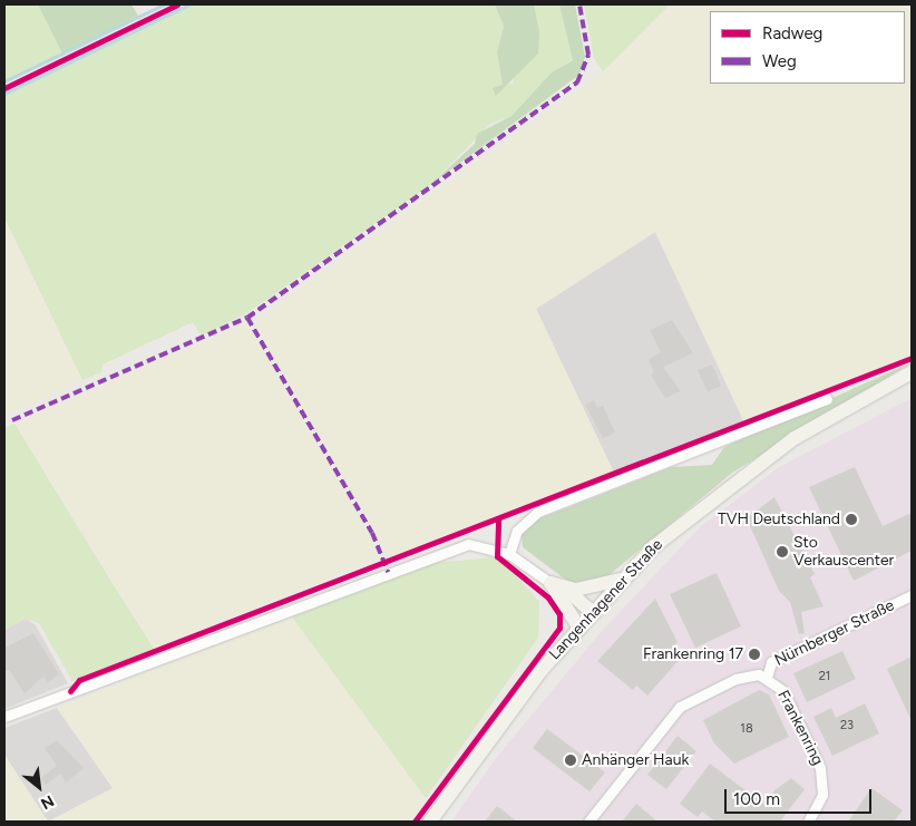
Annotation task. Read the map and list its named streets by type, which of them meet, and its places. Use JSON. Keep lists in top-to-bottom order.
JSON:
{
  "streets": {
    "main road": ["Langenhagener Straße"],
    "street": ["Nürnberger Straße", "Frankenring"]
  },
  "crossings": [
    ["Nürnberger Straße", "Frankenring"]
  ],
  "places": [
    "TVH Deutschland",
    "Sto Verkauscenter",
    "Frankenring 17",
    "Anhänger Hauk"
  ],
  "house_numbers": ["21", "23", "18"],
  "legend": ["Radweg", "Weg"],
  "scale_bar": "100 m",
  "north": "bottom right"
}
